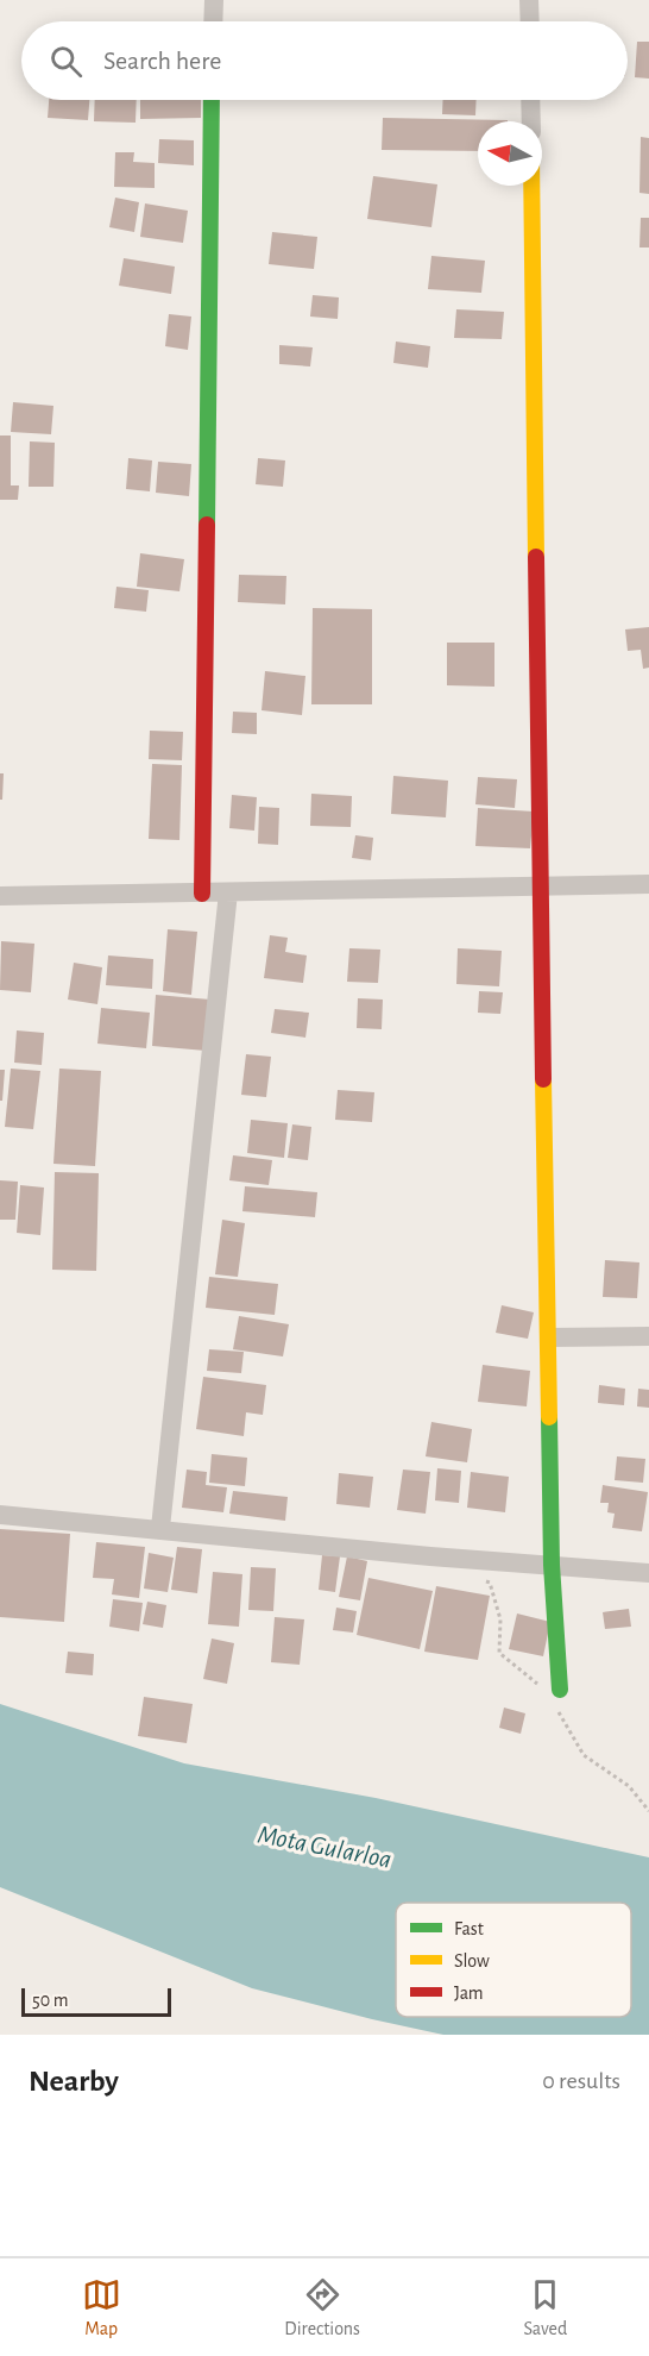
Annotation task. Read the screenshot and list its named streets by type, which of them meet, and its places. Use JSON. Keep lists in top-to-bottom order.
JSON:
{
  "water": ["Mota Gularloa"],
  "legend": ["Fast", "Slow", "Jam"],
  "scale_bar": "50 m",
  "north": "left",
  "page": {
    "search": "Search here",
    "scale": "50 m",
    "heading": ["Nearby", "0 results"],
    "nav": ["Map", "Directions", "Saved"]
  }
}
